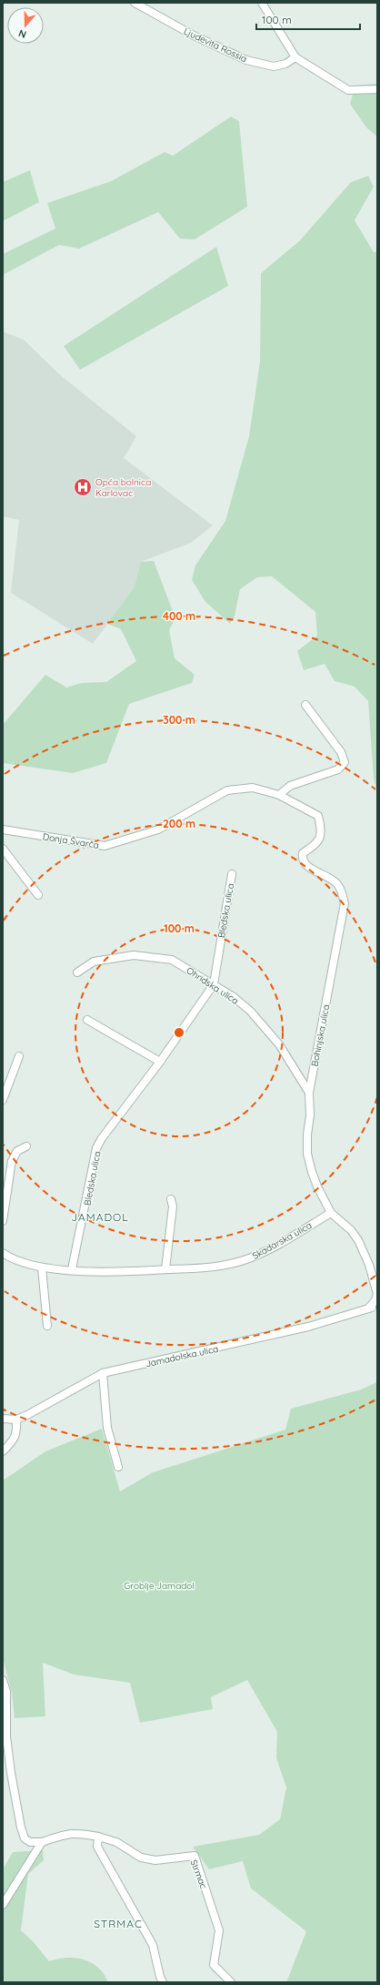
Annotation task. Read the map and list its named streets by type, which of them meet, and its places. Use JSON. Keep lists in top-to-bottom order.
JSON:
{
  "streets": {
    "street": [
      "Ljudevita Rossia",
      "Donja Švarča",
      "Bledska ulica",
      "Ohridska ulica",
      "Bohinjska ulica",
      "Skadarska ulica",
      "Jamadolska ulica",
      "Strmac"
    ]
  },
  "crossings": [
    ["Donja Švarča", "Bohinjska ulica"],
    ["Bledska ulica", "Ohridska ulica"],
    ["Bledska ulica", "Skadarska ulica"],
    ["Ohridska ulica", "Bohinjska ulica"],
    ["Bohinjska ulica", "Skadarska ulica"],
    ["Bohinjska ulica", "Jamadolska ulica"]
  ],
  "districts": ["JAMADOL", "STRMAC"],
  "parks": ["Groblje Jamadol"],
  "places": {
    "hospital": ["Opća bolnica Karlovac"]
  },
  "scale_bar": "100 m",
  "north": "bottom",
  "rings": [
    "400 m",
    "300 m",
    "200 m",
    "100 m"
  ]
}
